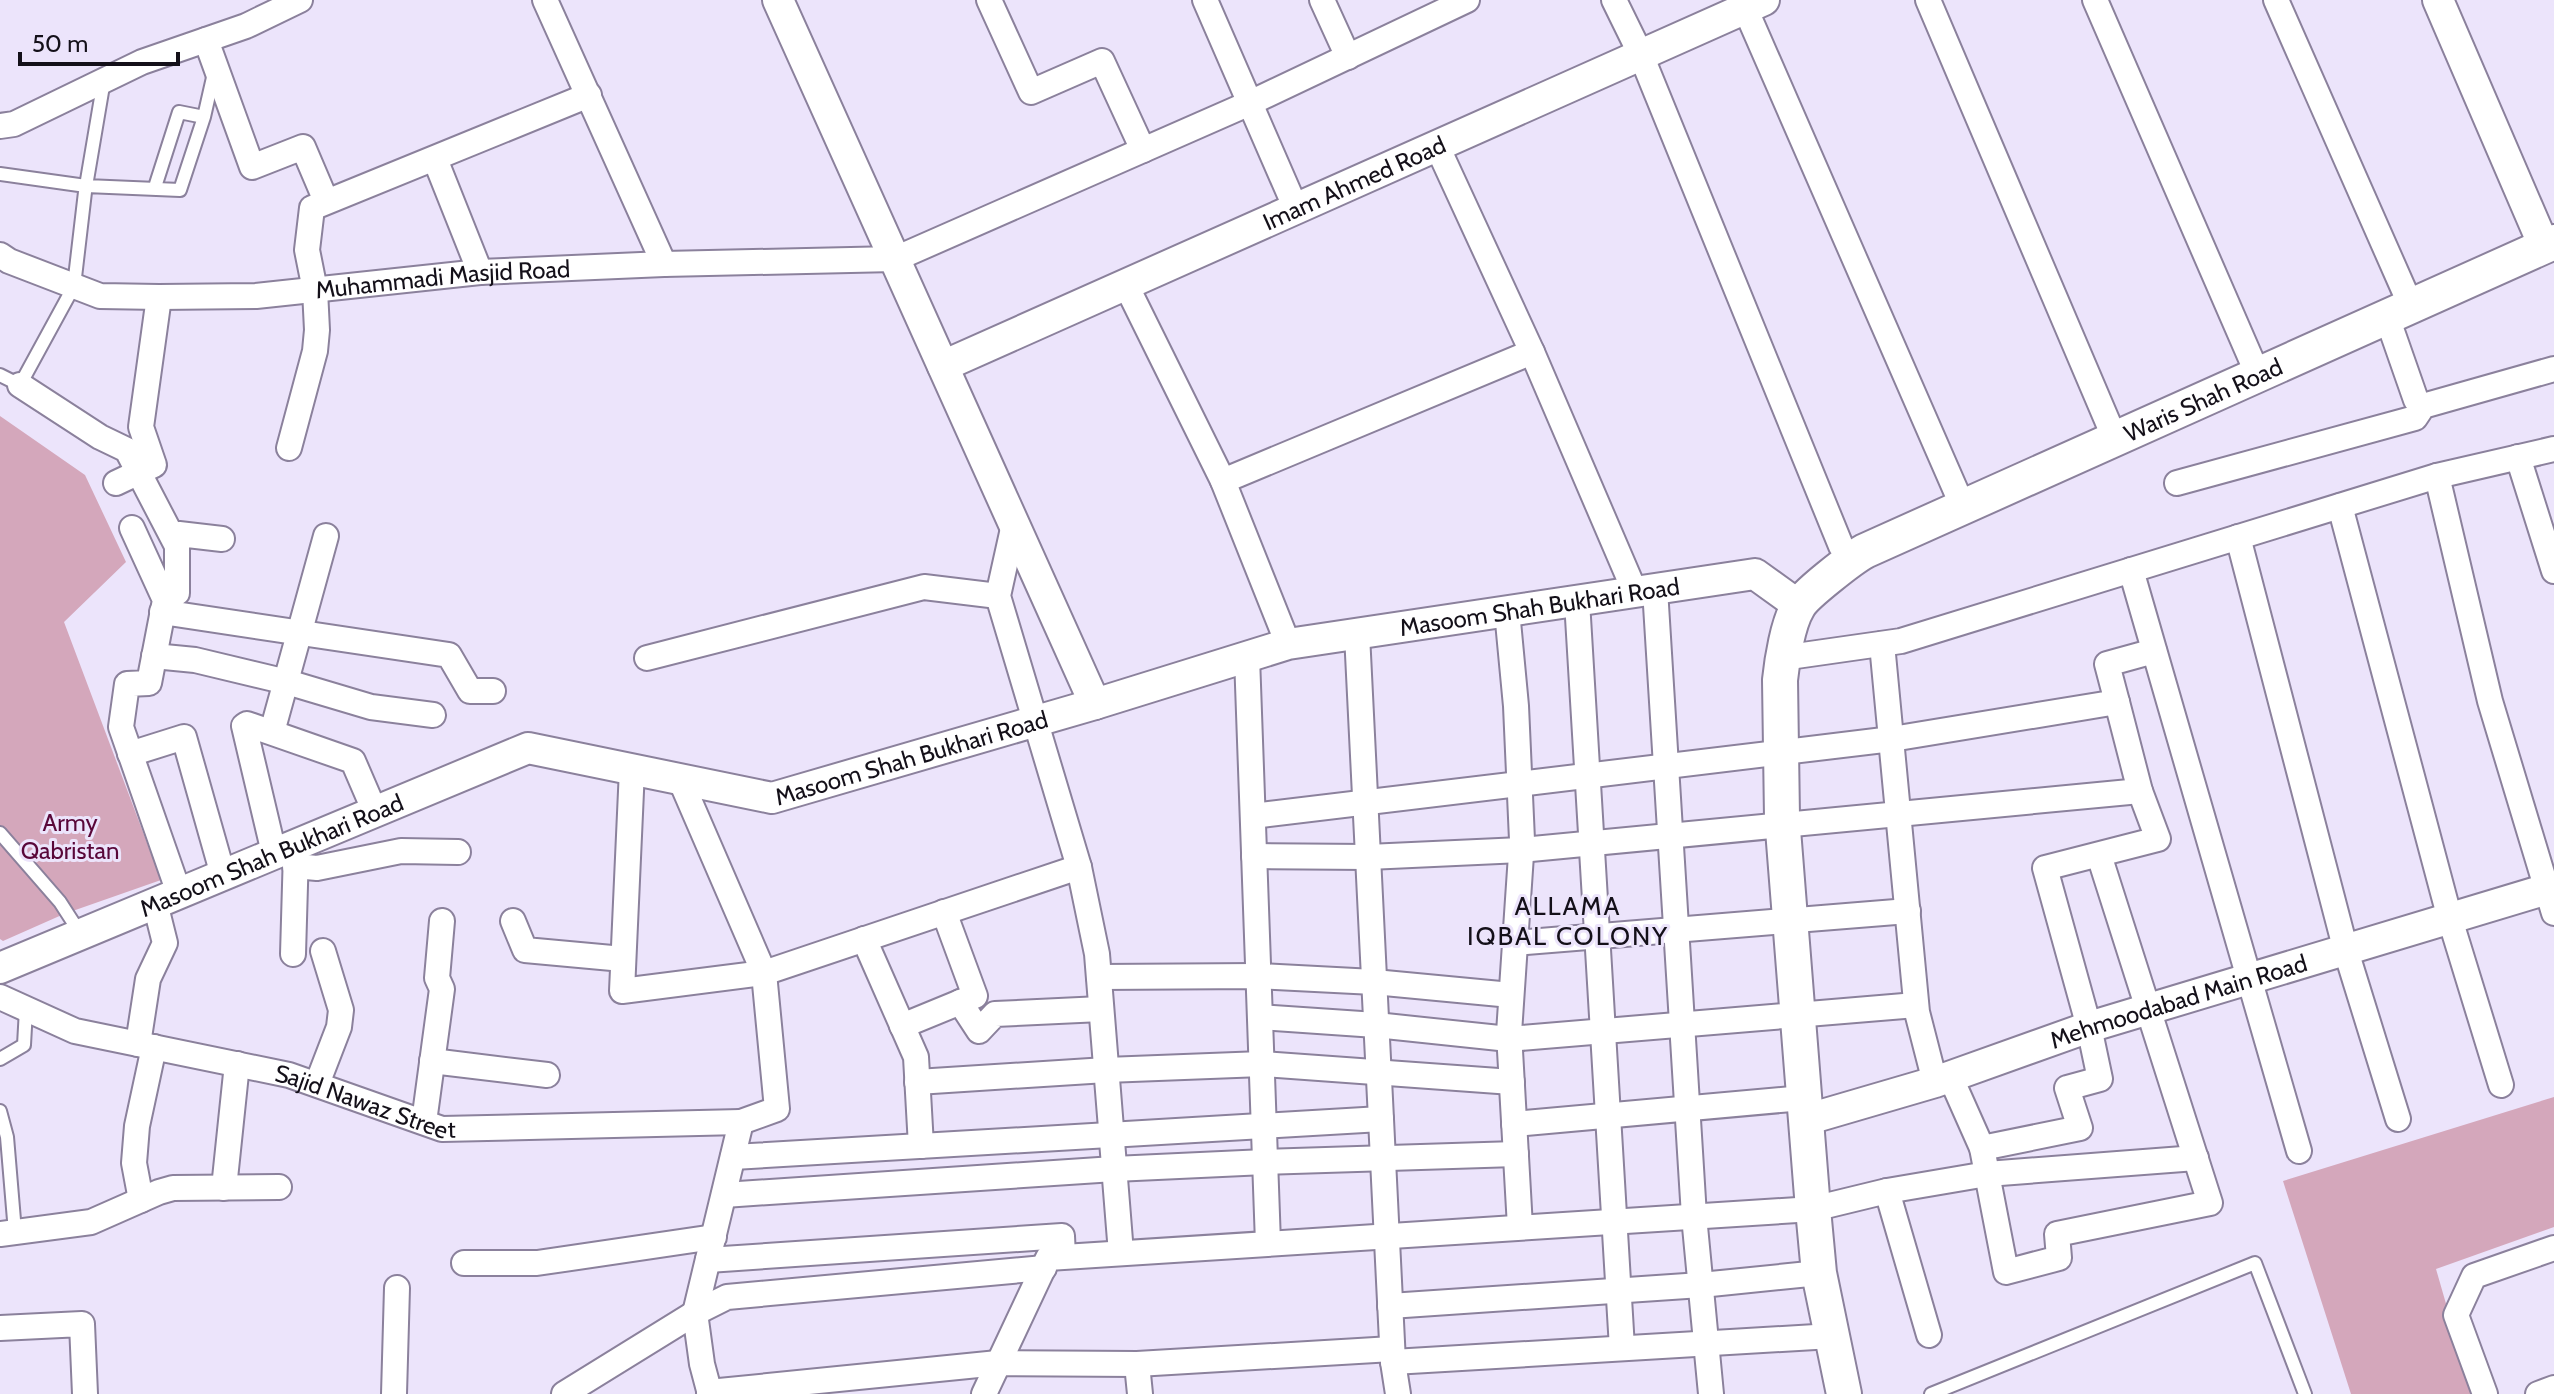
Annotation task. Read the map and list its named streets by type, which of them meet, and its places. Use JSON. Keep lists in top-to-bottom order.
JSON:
{
  "streets": {
    "main road": ["Waris Shah Road"],
    "street": [
      "Imam Ahmed Road",
      "Muhammadi Masjid Road",
      "Masoom Shah Bukhari Road",
      "Mehmoodabad Main Road",
      "Sajid Nawaz Street"
    ]
  },
  "districts": ["ALLAMA IQBAL COLONY"],
  "parks": ["Army Qabristan"],
  "scale_bar": "50 m"
}
